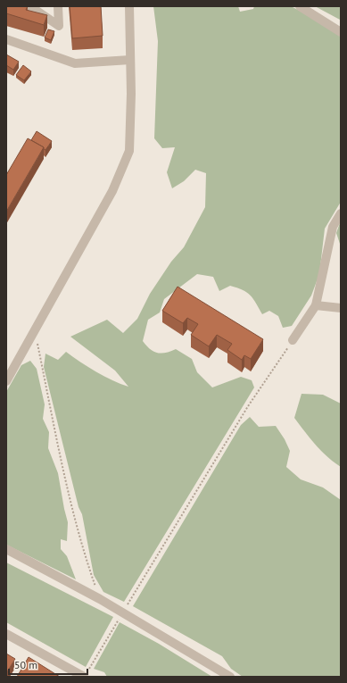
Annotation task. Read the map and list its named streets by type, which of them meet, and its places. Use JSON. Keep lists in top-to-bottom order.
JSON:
{
  "scale_bar": "50 m"
}
